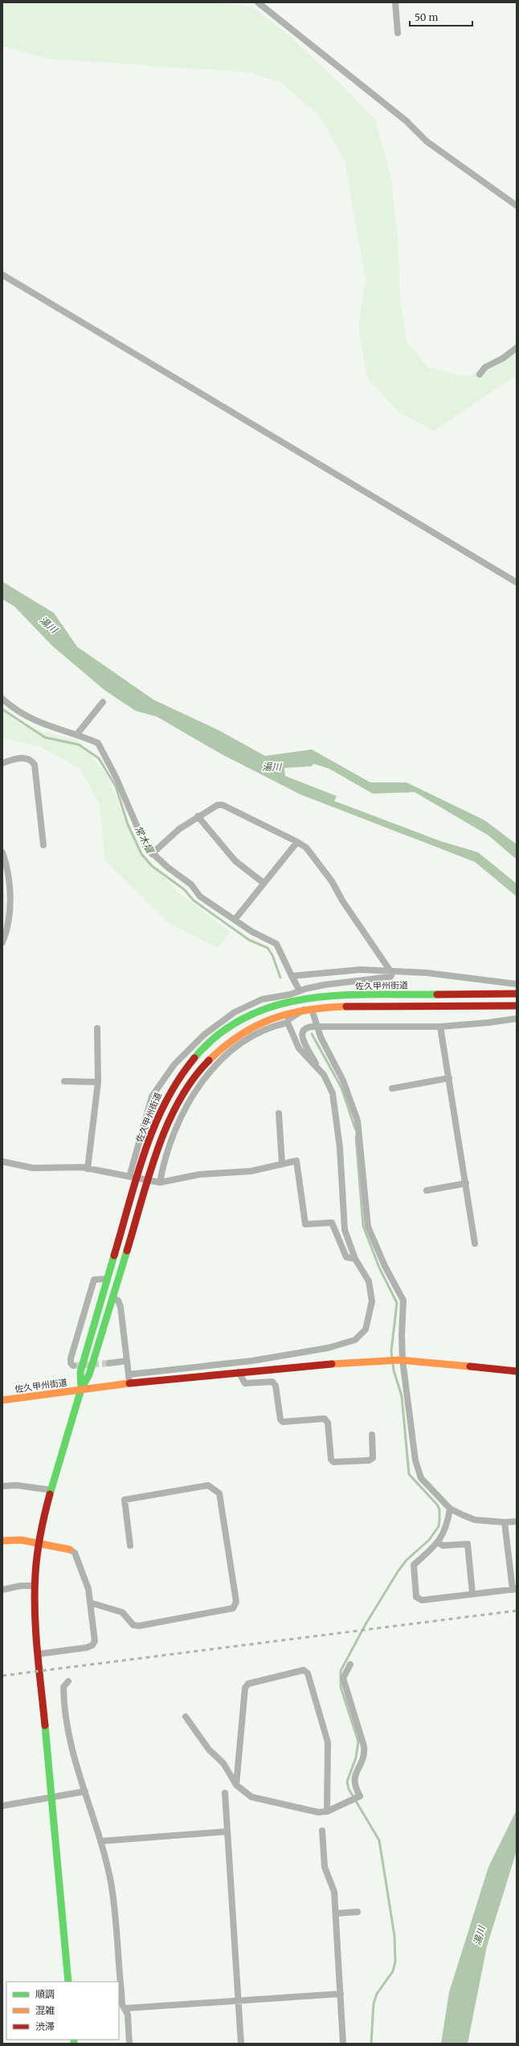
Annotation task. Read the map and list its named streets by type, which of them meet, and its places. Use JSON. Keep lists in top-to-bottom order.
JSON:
{
  "streets": {
    "main road": ["佐久甲州街道"]
  },
  "water": ["湯川", "常木堰"],
  "legend": ["順調", "混雑", "渋滞"],
  "scale_bar": "50 m"
}
